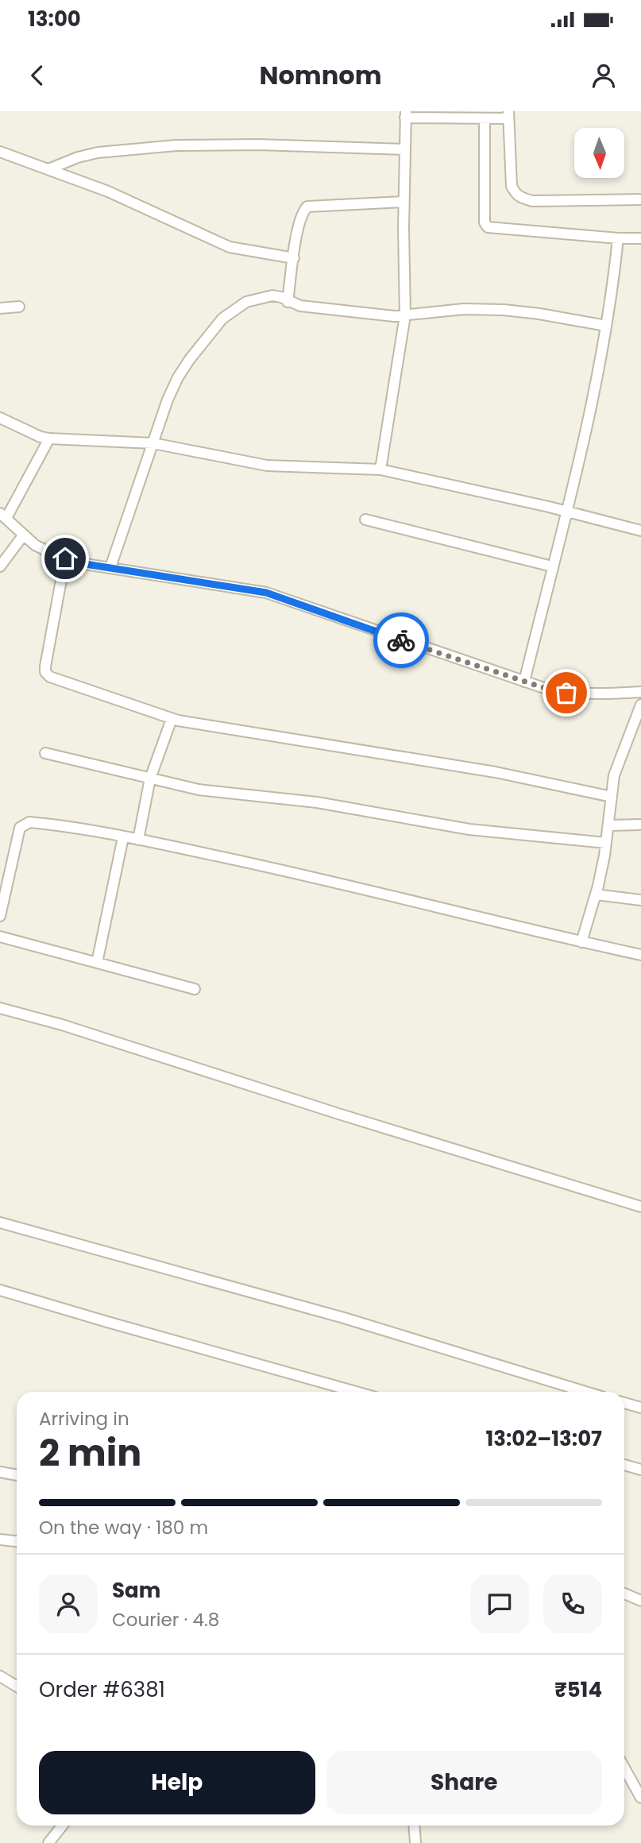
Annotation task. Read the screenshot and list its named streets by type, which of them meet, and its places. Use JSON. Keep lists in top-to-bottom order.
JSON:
{
  "north": "bottom",
  "page": {
    "status": "13:00",
    "header": "Nomnom",
    "heading": ["2 min", "Arriving in", "13:02–13:07"],
    "panel": [
      "Sam",
      "Courier · 4.8",
      "Order #6381",
      "₹514"
    ],
    "bar": "On the way · 180 m",
    "buttons": ["Help", "Share"]
  }
}
